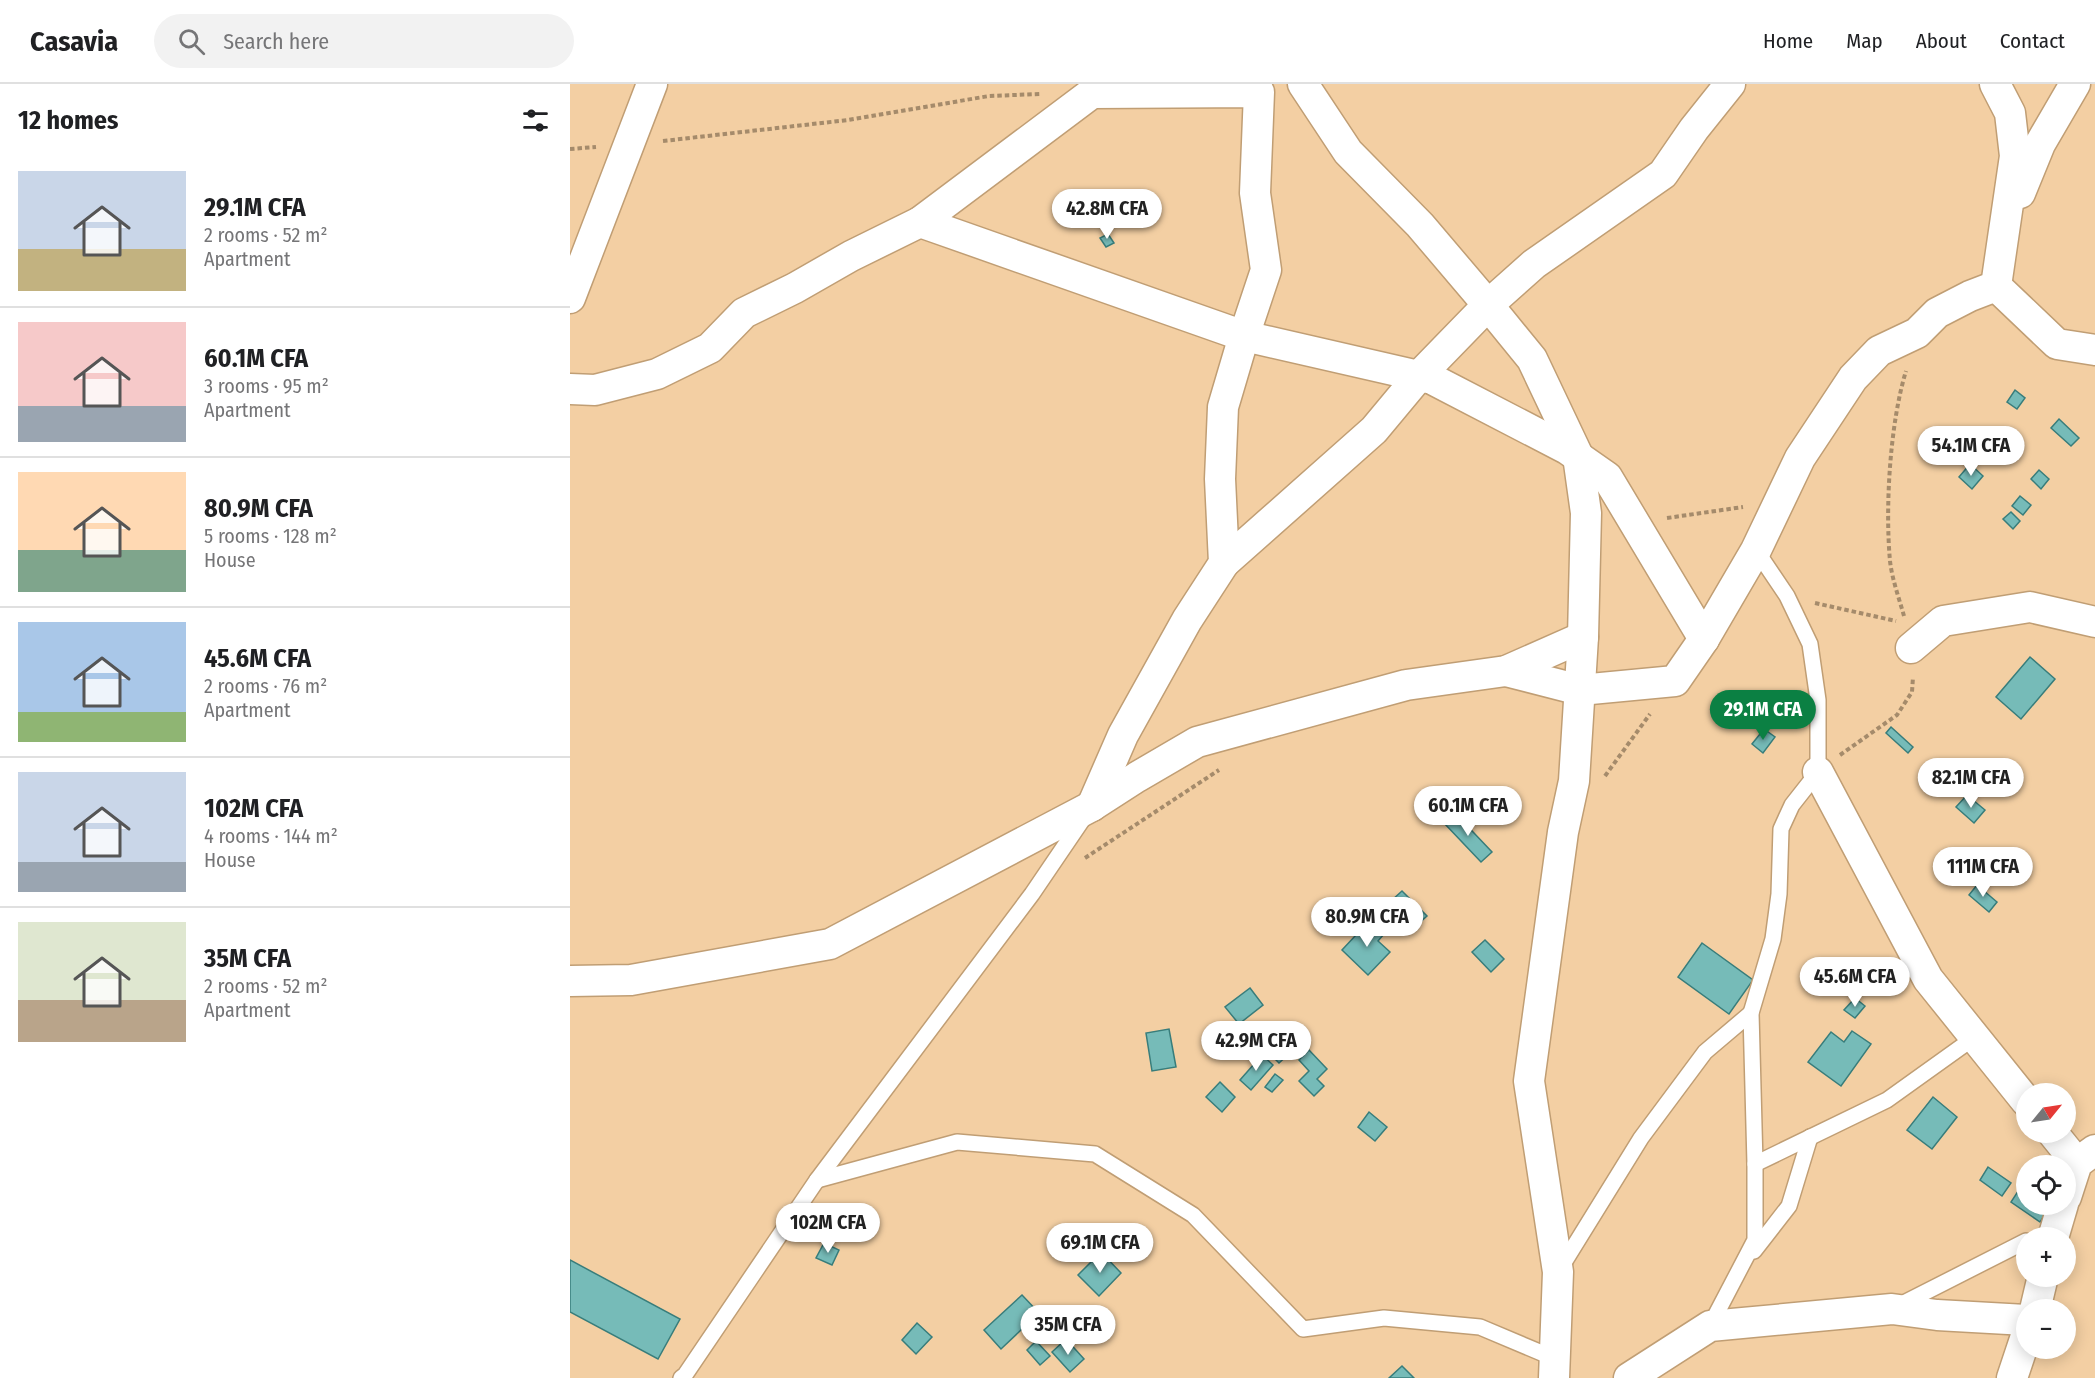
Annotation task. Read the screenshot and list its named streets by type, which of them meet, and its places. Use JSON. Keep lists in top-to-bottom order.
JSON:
{
  "north": "top right",
  "page": {
    "header": "Casavia",
    "search": "Search here",
    "nav": [
      "Home",
      "Map",
      "About",
      "Contact"
    ],
    "heading": "12 homes",
    "list": [
      {
        "name": "29.1M CFA",
        "note": "2 rooms · 52 m² · Apartment"
      },
      {
        "name": "60.1M CFA",
        "note": "3 rooms · 95 m² · Apartment"
      },
      {
        "name": "80.9M CFA",
        "note": "5 rooms · 128 m² · House"
      },
      {
        "name": "45.6M CFA",
        "note": "2 rooms · 76 m² · Apartment"
      },
      {
        "name": "102M CFA",
        "note": "4 rooms · 144 m² · House"
      },
      {
        "name": "35M CFA",
        "note": "2 rooms · 52 m² · Apartment"
      }
    ],
    "price": [
      "42.8M CFA",
      "54.1M CFA",
      "29.1M CFA",
      "82.1M CFA",
      "60.1M CFA",
      "111M CFA",
      "80.9M CFA",
      "45.6M CFA",
      "42.9M CFA",
      "102M CFA",
      "69.1M CFA",
      "35M CFA"
    ],
    "map_buttons": ["+", "−"]
  }
}
